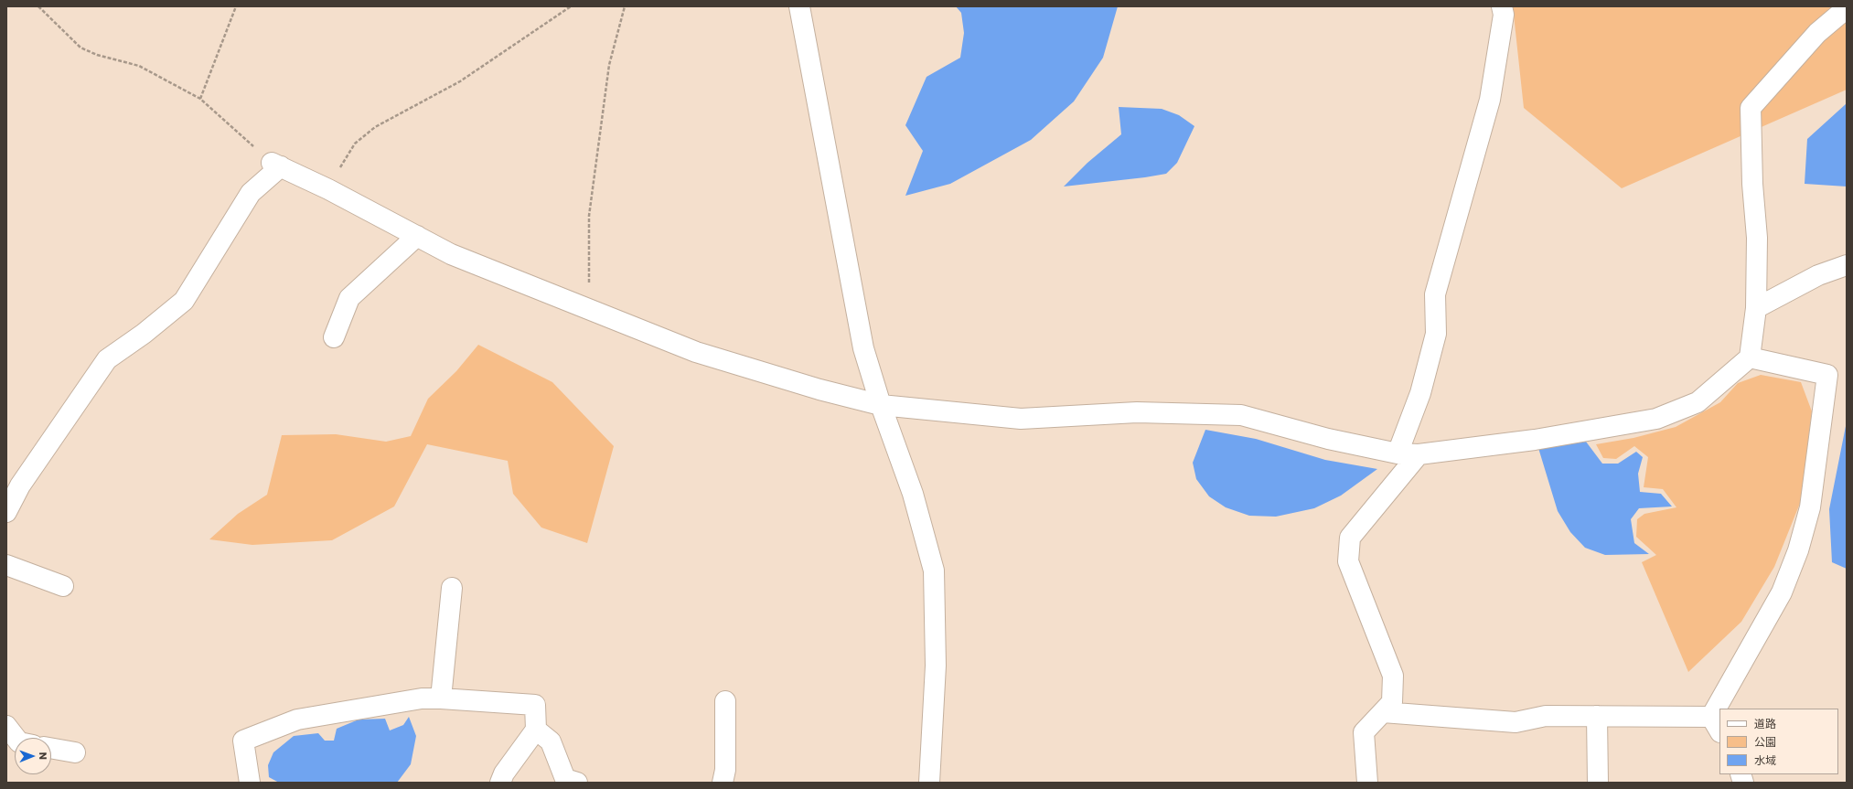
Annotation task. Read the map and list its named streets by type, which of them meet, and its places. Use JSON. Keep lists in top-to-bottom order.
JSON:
{
  "legend": ["道路", "公園", "水域"],
  "north": "right"
}
